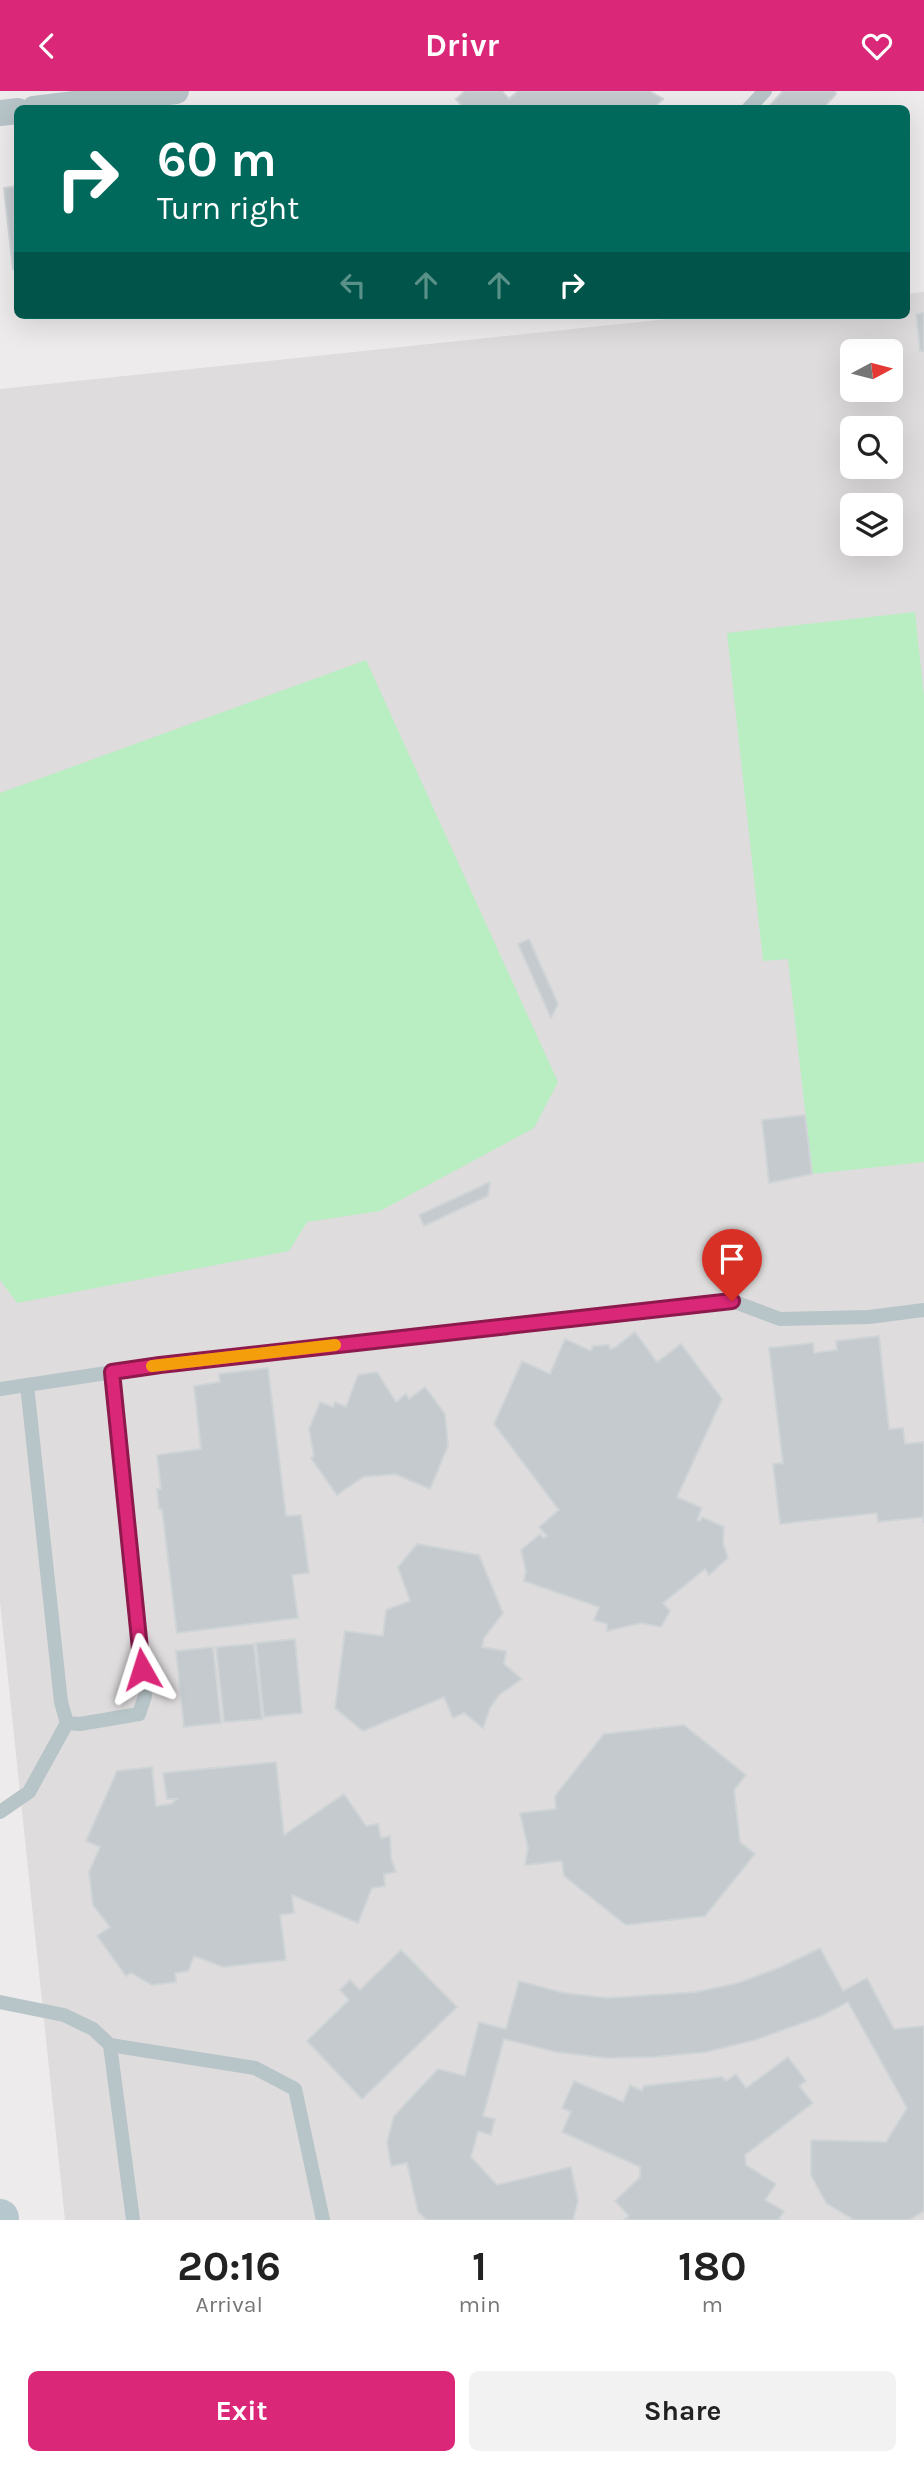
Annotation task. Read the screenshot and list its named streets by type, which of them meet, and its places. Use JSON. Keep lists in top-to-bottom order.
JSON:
{
  "north": "right",
  "page": {
    "header": "Drivr",
    "turn": ["60 m", "Turn right"],
    "eta": [
      "20:16",
      "Arrival",
      "1",
      "min",
      "180",
      "m"
    ],
    "buttons": ["Exit", "Share"]
  }
}
